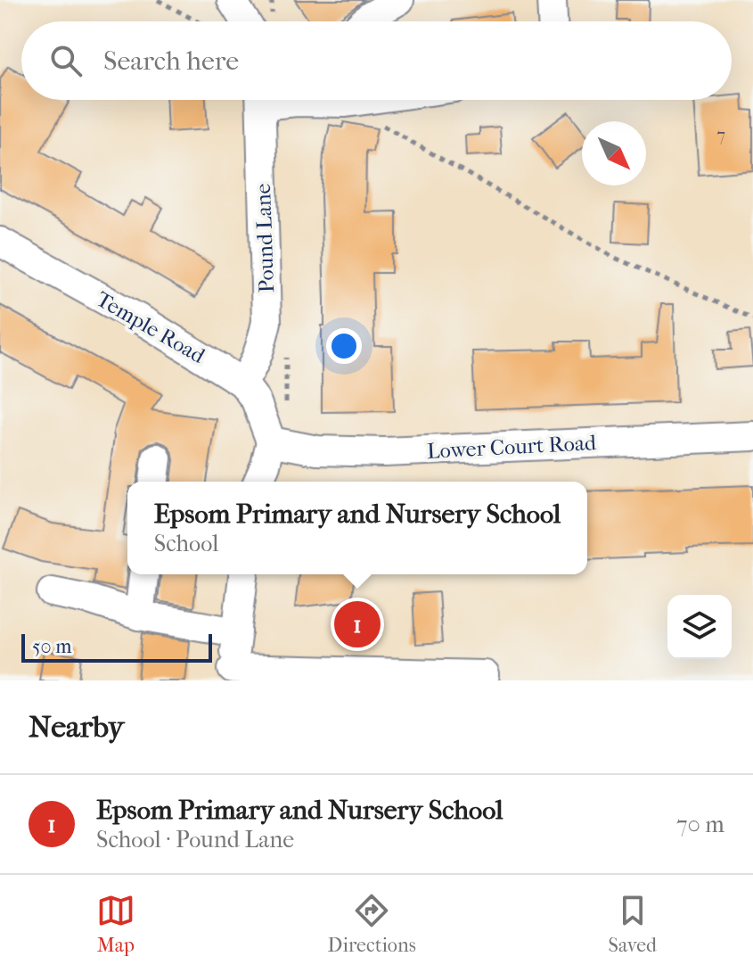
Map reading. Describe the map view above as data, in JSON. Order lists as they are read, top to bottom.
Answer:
{
  "streets": {
    "street": ["Pound Lane", "Temple Road", "Lower Court Road"]
  },
  "crossings": [
    ["Pound Lane", "Temple Road"],
    ["Temple Road", "Lower Court Road"]
  ],
  "house_numbers": ["7"],
  "scale_bar": "50 m",
  "north": "bottom right",
  "page": {
    "search": "Search here",
    "popup": ["Epsom Primary and Nursery School", "School"],
    "pins": "1",
    "scale": "50 m",
    "heading": "Nearby",
    "list": [
      {
        "mark": "1",
        "name": "Epsom Primary and Nursery School",
        "note": "School · Pound Lane",
        "value": "70 m"
      }
    ],
    "nav": ["Map", "Directions", "Saved"]
  }
}
